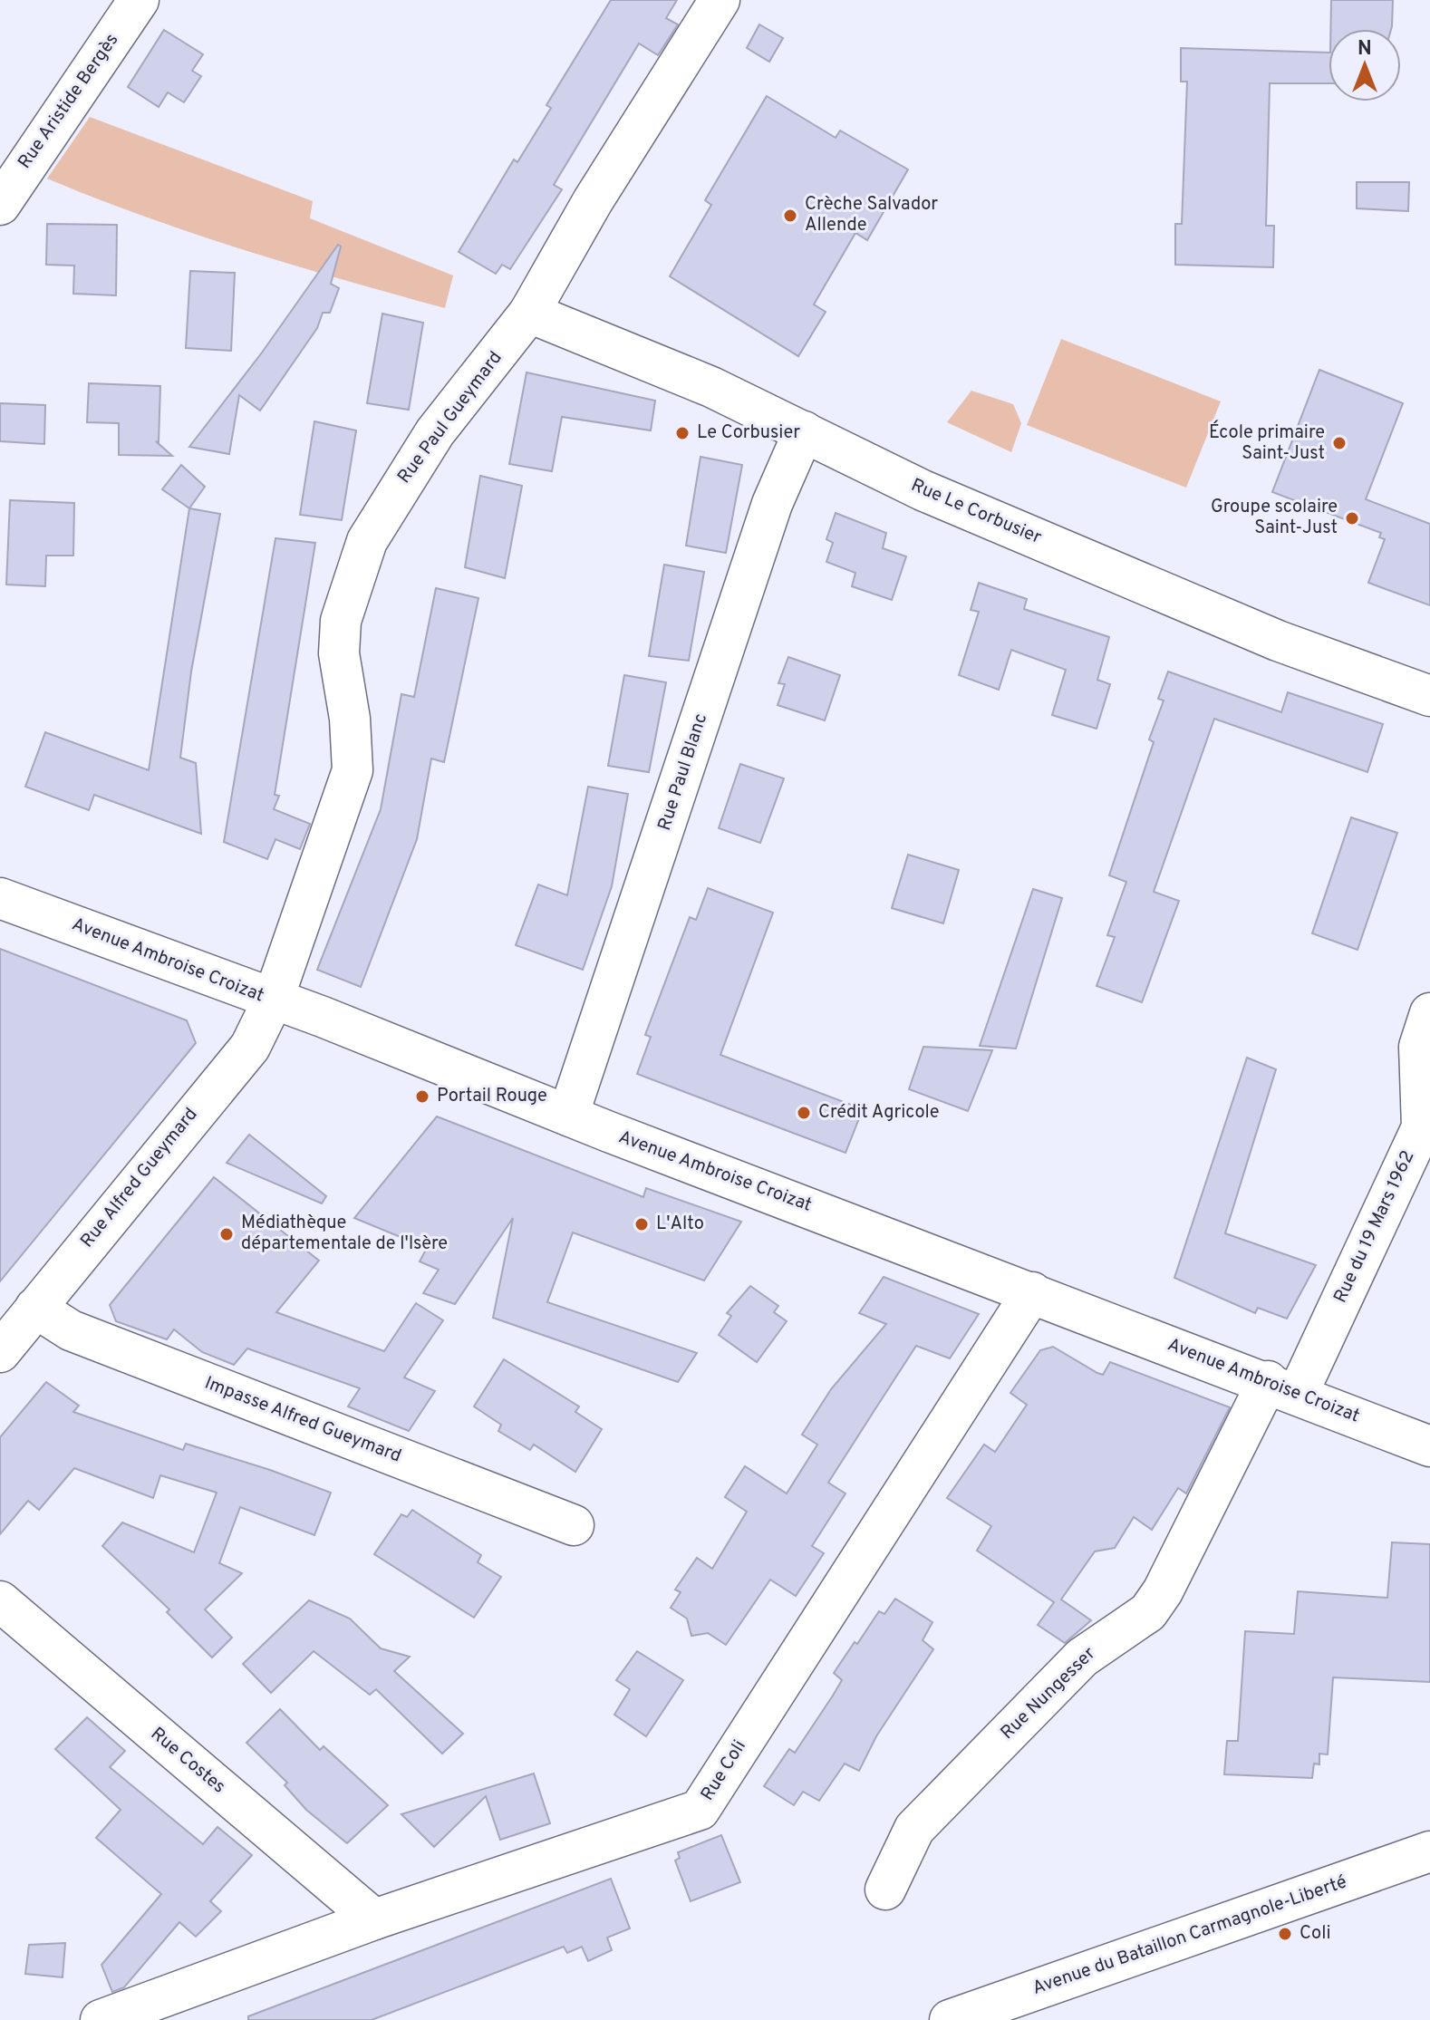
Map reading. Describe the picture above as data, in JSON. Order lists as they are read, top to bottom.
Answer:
{
  "streets": {
    "street": [
      "Rue Aristide Bergès",
      "Rue Paul Gueymard",
      "Rue Le Corbusier",
      "Rue Paul Blanc",
      "Avenue Ambroise Croizat",
      "Rue Alfred Gueymard",
      "Rue du 19 Mars 1962",
      "Impasse Alfred Gueymard",
      "Rue Nungesser",
      "Rue Costes",
      "Rue Coli",
      "Avenue du Bataillon Carmagnole-Liberté"
    ]
  },
  "crossings": [
    ["Rue Paul Gueymard", "Rue Le Corbusier"],
    ["Rue Paul Gueymard", "Avenue Ambroise Croizat"],
    ["Rue Paul Gueymard", "Rue Alfred Gueymard"],
    ["Rue Le Corbusier", "Rue Paul Blanc"],
    ["Rue Paul Blanc", "Avenue Ambroise Croizat"],
    ["Avenue Ambroise Croizat", "Rue Alfred Gueymard"],
    ["Avenue Ambroise Croizat", "Rue du 19 Mars 1962"],
    ["Avenue Ambroise Croizat", "Rue Nungesser"],
    ["Avenue Ambroise Croizat", "Rue Coli"],
    ["Rue Alfred Gueymard", "Impasse Alfred Gueymard"],
    ["Rue du 19 Mars 1962", "Rue Nungesser"],
    ["Rue Costes", "Rue Coli"]
  ],
  "places": [
    "Crèche Salvador Allende",
    "Le Corbusier",
    "École primaire Saint-Just",
    "Groupe scolaire Saint-Just",
    "Portail Rouge",
    "Crédit Agricole",
    "L'Alto",
    "Médiathèque départementale de l'Isère",
    "Coli"
  ],
  "north": "top"
}
